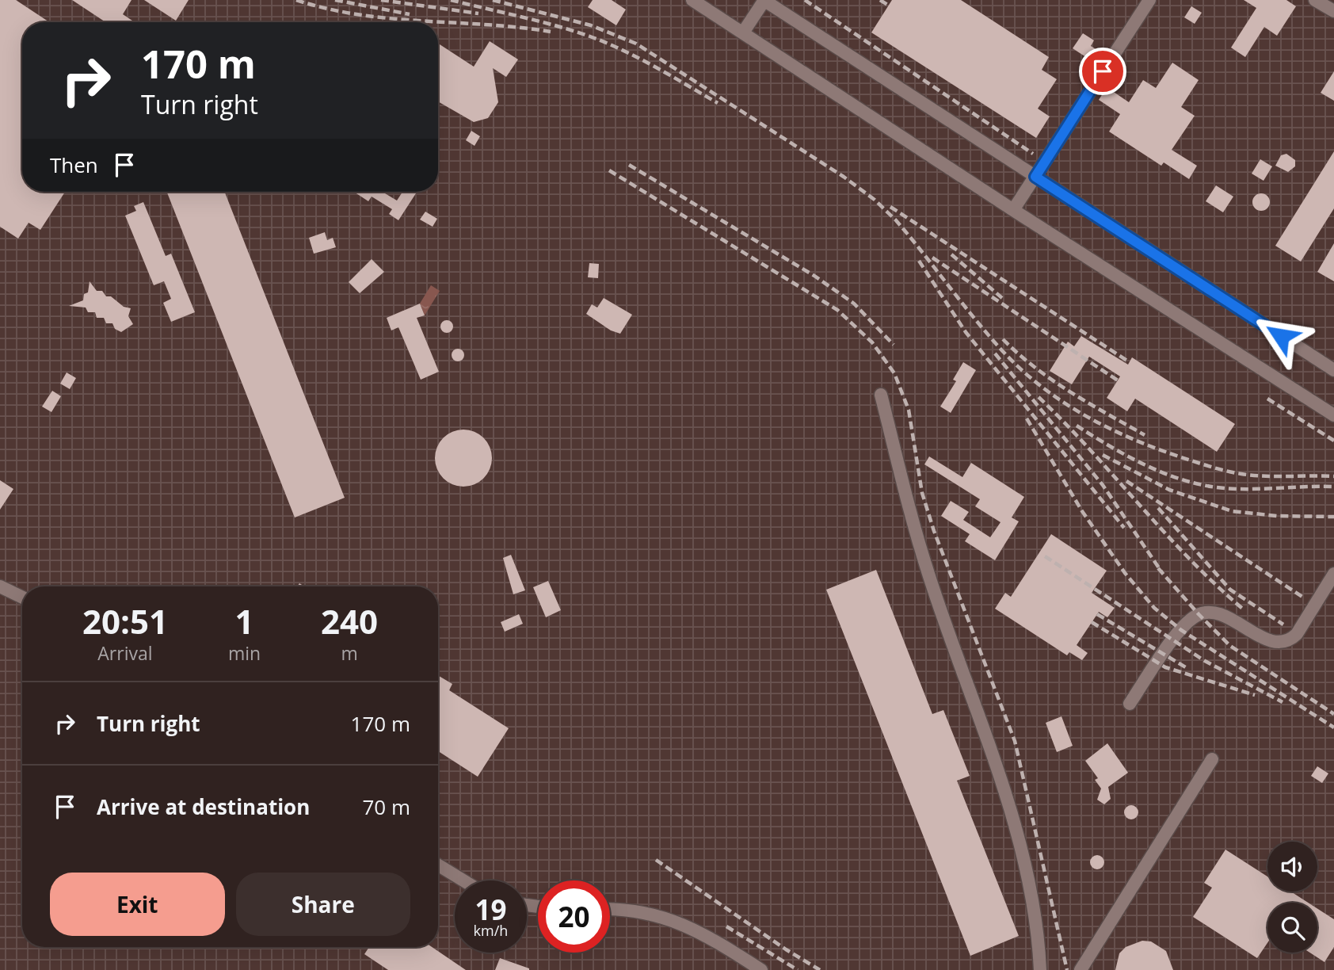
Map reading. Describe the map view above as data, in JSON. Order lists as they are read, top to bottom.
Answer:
{
  "page": {
    "turn": ["170 m", "Turn right"],
    "then": "Then",
    "eta": [
      "20:51",
      "Arrival",
      "1",
      "min",
      "240",
      "m"
    ],
    "list": [
      {
        "name": "Turn right",
        "value": "170 m"
      },
      {
        "name": "Arrive at destination",
        "value": "70 m"
      }
    ],
    "buttons": ["Exit", "Share"],
    "speed": "19 km/h",
    "limit": "20"
  }
}
